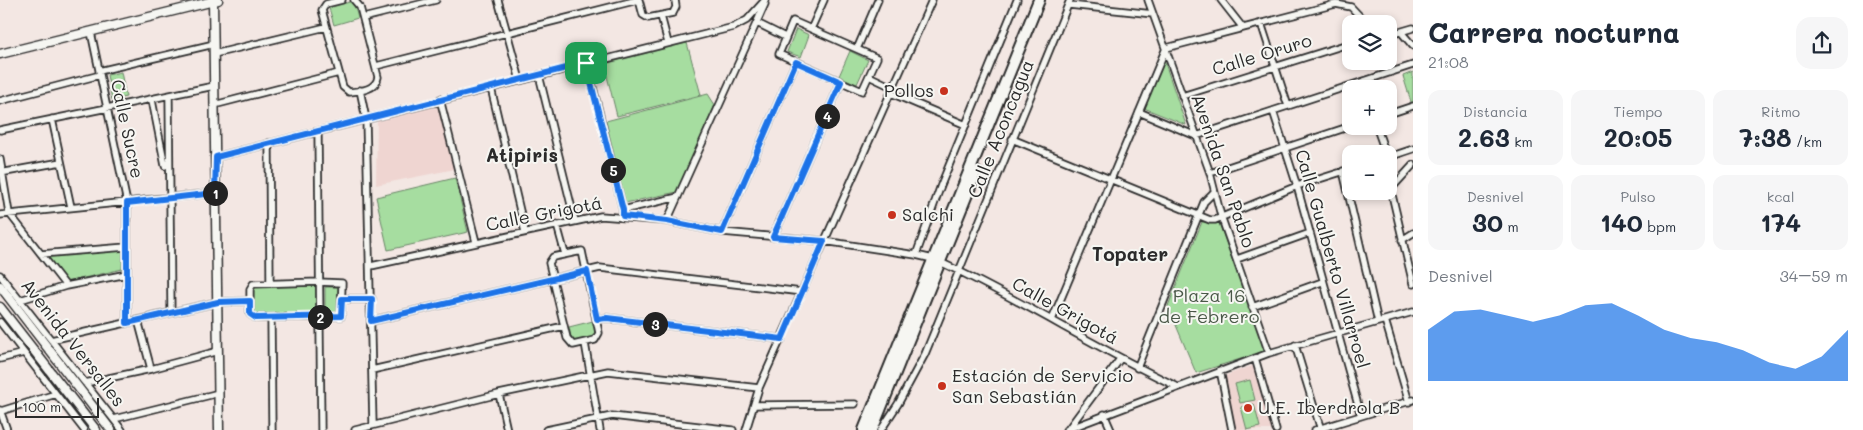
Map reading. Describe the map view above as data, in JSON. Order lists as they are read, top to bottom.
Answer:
{
  "streets": {
    "street": [
      "Calle Oruro",
      "Calle Sucre",
      "Calle Aconcagua",
      "Avenida San Pablo",
      "Calle Grigotá",
      "Calle Gualberto Villarroel",
      "Avenida Versalles"
    ]
  },
  "crossings": [
    ["Calle Oruro", "Avenida San Pablo"],
    ["Calle Aconcagua", "Calle Grigotá"]
  ],
  "districts": ["Atipiris", "Topater"],
  "parks": ["Plaza 16 de Febrero"],
  "places": [
    "Pollos",
    "Salchi",
    "Estación de Servicio San Sebastián",
    "U.E. Iberdrola B"
  ],
  "scale_bar": "100 m",
  "page": {
    "heading": ["Carrera nocturna", "21:08"],
    "map_buttons": ["+", "−"],
    "stats": [
      ["Distancia", "2.63 km"],
      ["Tiempo", "20:05"],
      ["Ritmo", "7:38 /km"],
      ["Desnivel", "30 m"],
      ["Pulso", "140 bpm"],
      ["kcal", "174"]
    ],
    "pins": [
      "4",
      "5",
      "1",
      "2",
      "3"
    ],
    "chart": ["Desnivel", "34–59 m"],
    "scale": "100 m"
  }
}
